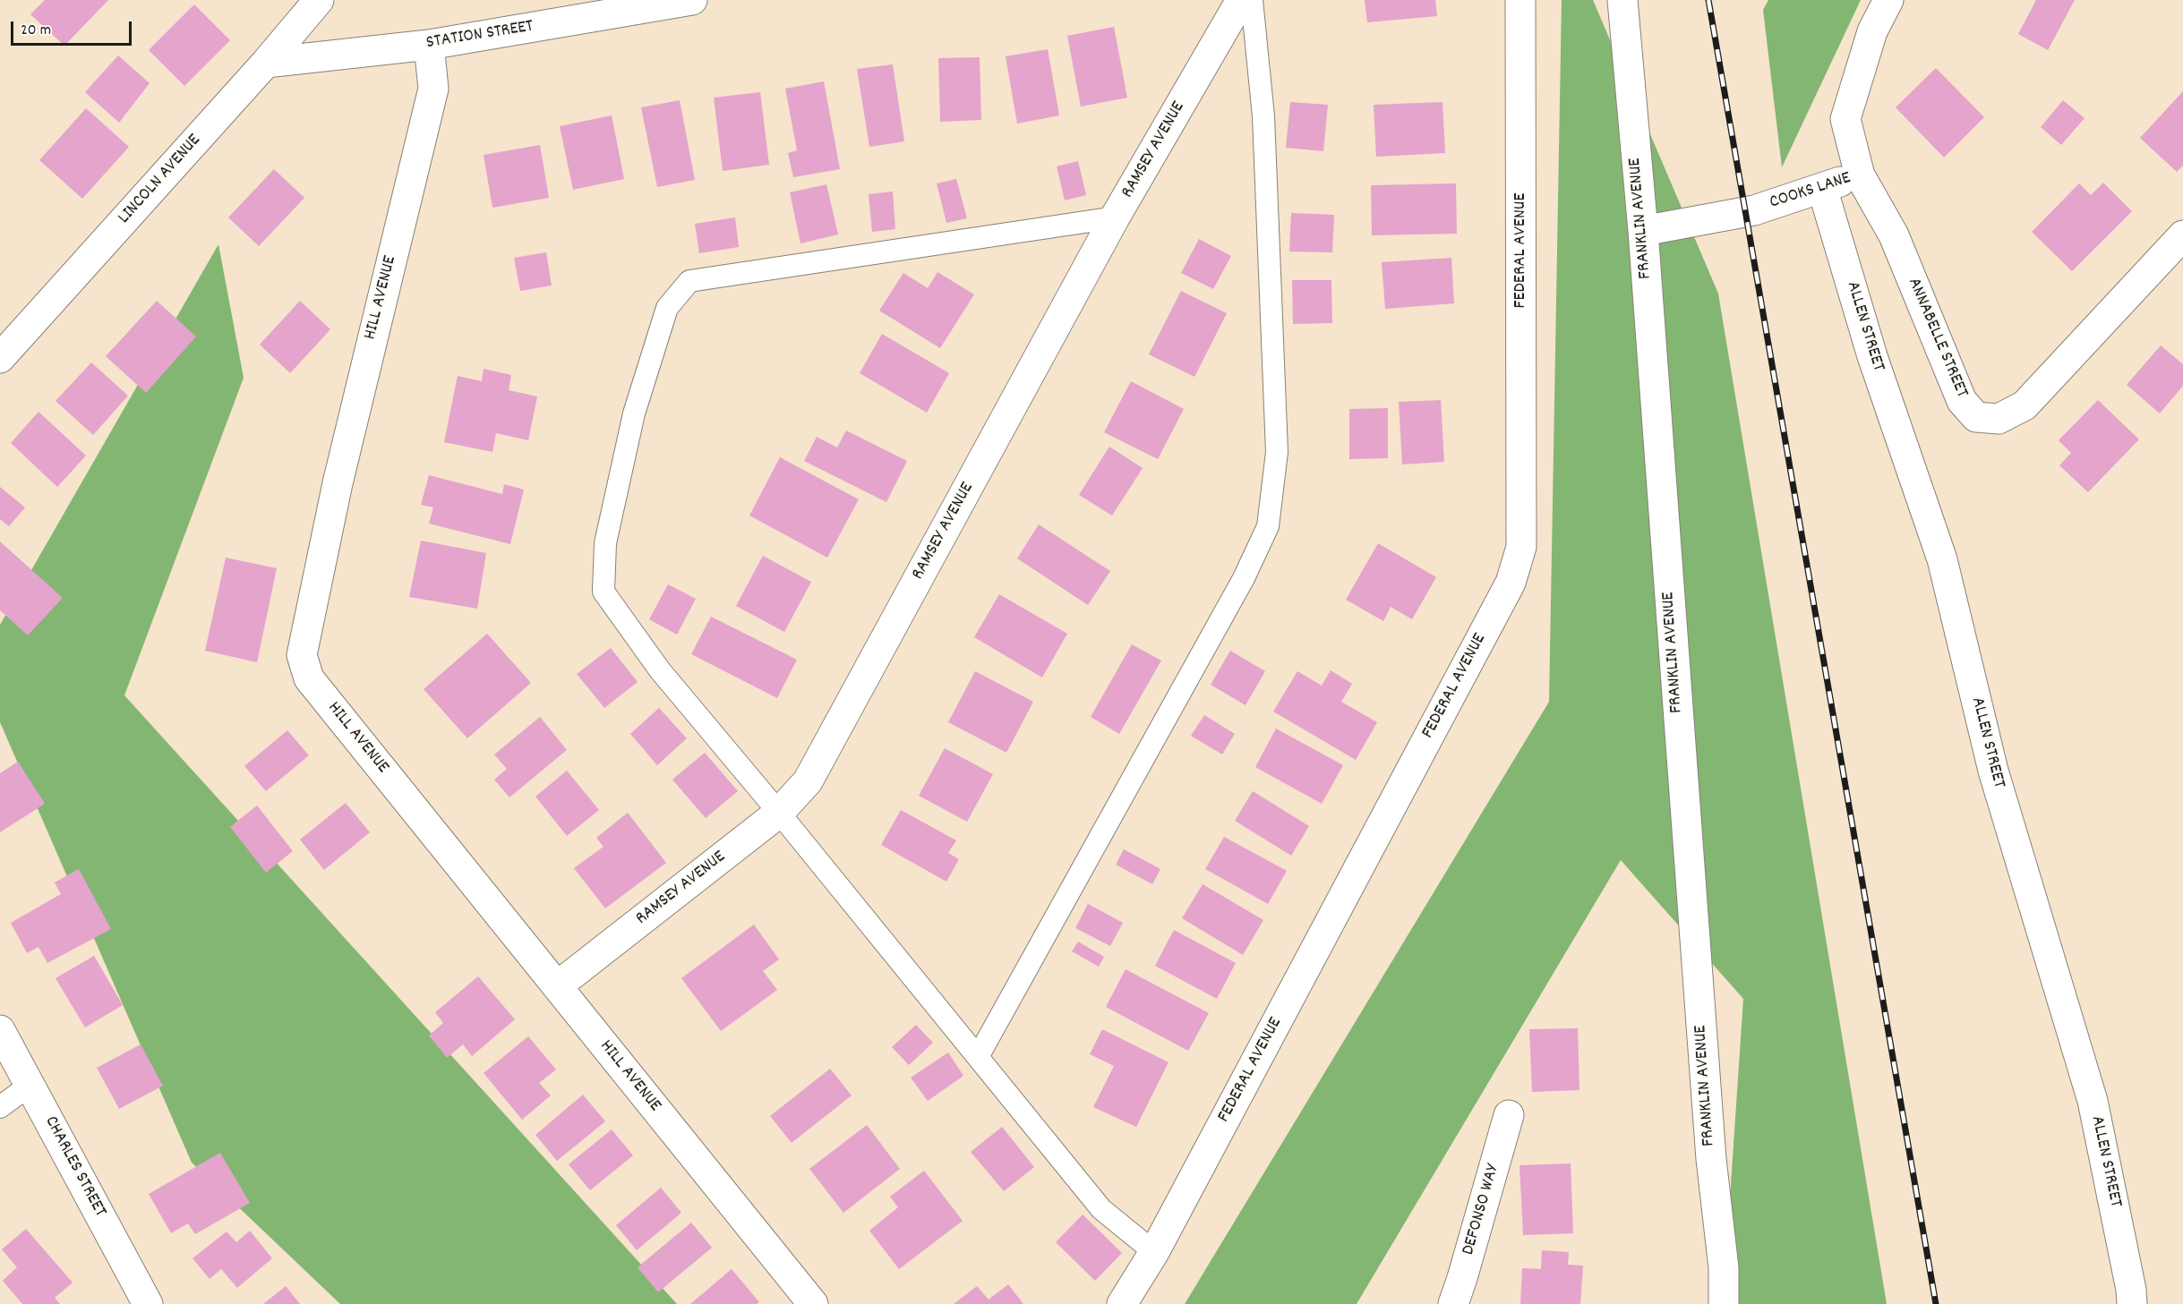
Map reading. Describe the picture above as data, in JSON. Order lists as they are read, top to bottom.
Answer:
{
  "streets": {
    "street": [
      "STATION STREET",
      "RAMSEY AVENUE",
      "LINCOLN AVENUE",
      "COOKS LANE",
      "FRANKLIN AVENUE",
      "FEDERAL AVENUE",
      "HILL AVENUE",
      "ALLEN STREET",
      "ANNABELLE STREET",
      "CHARLES STREET",
      "DEFONSO WAY"
    ]
  },
  "crossings": [
    ["STATION STREET", "LINCOLN AVENUE"],
    ["STATION STREET", "HILL AVENUE"],
    ["RAMSEY AVENUE", "HILL AVENUE"],
    ["COOKS LANE", "FRANKLIN AVENUE"],
    ["COOKS LANE", "ALLEN STREET"],
    ["COOKS LANE", "ANNABELLE STREET"]
  ],
  "scale_bar": "20 m"
}
